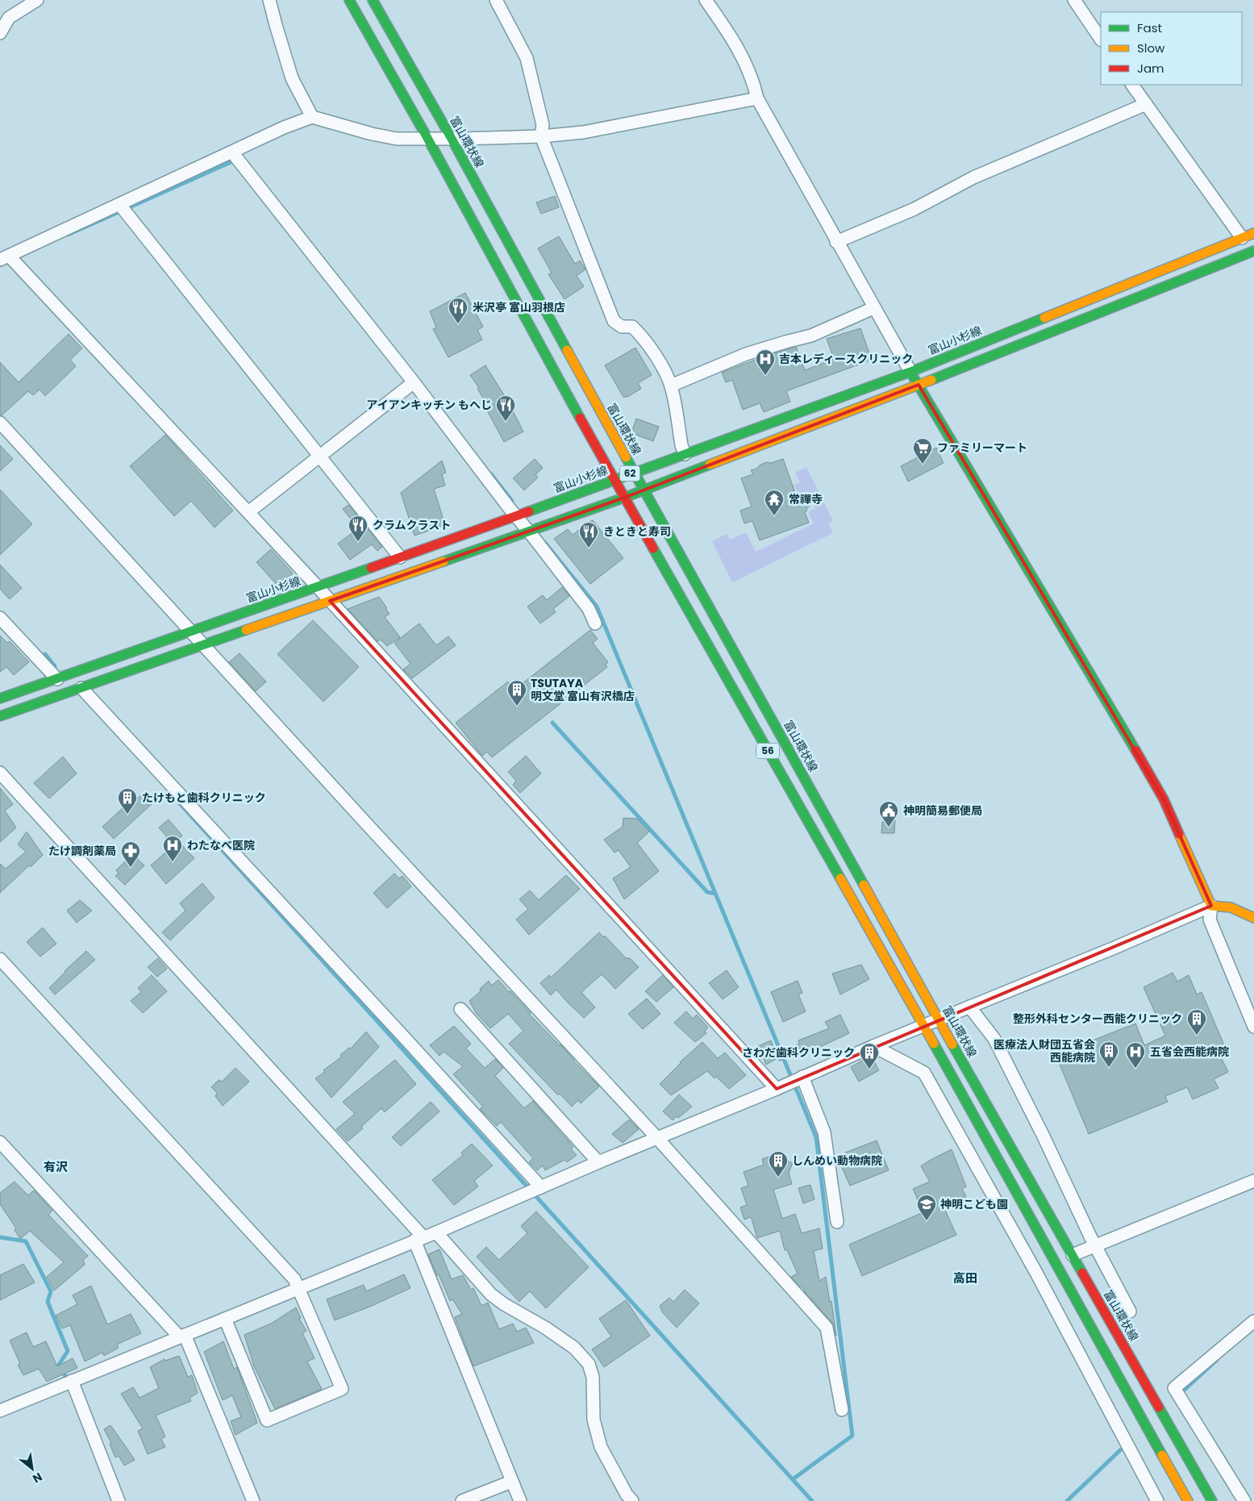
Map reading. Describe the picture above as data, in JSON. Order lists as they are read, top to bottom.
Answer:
{
  "streets": {
    "main road": [
      "富山環状線",
      "富山小杉線",
      "62",
      "56"
    ]
  },
  "crossings": [
    ["富山環状線", "富山小杉線"],
    ["富山環状線", "62"],
    ["富山小杉線", "56"],
    ["62", "56"]
  ],
  "districts": ["有沢", "高田"],
  "places": {
    "restaurant": [
      "米沢亭 富山羽根店",
      "アイアンキッチン もへじ",
      "クラムクラスト",
      "きときと寿司"
    ],
    "hospital": ["吉本レディースクリニック", "わたなべ医院", "五省会西能病院"],
    "supermarket": ["ファミリーマート"],
    "temple": ["常禪寺"],
    "building": [
      "TSUTAYA 明文堂 富山有沢橋店",
      "たけもと歯科クリニック",
      "整形外科センター西能クリニック",
      "医療法人財団五省会 西能病院",
      "さわだ歯科クリニック",
      "しんめい動物病院"
    ],
    "public building": ["神明簡易郵便局"],
    "pharmacy": ["たけ調剤薬局"],
    "school or university": ["神明こども園"]
  },
  "legend": ["Fast", "Slow", "Jam"],
  "north": "bottom right"
}
